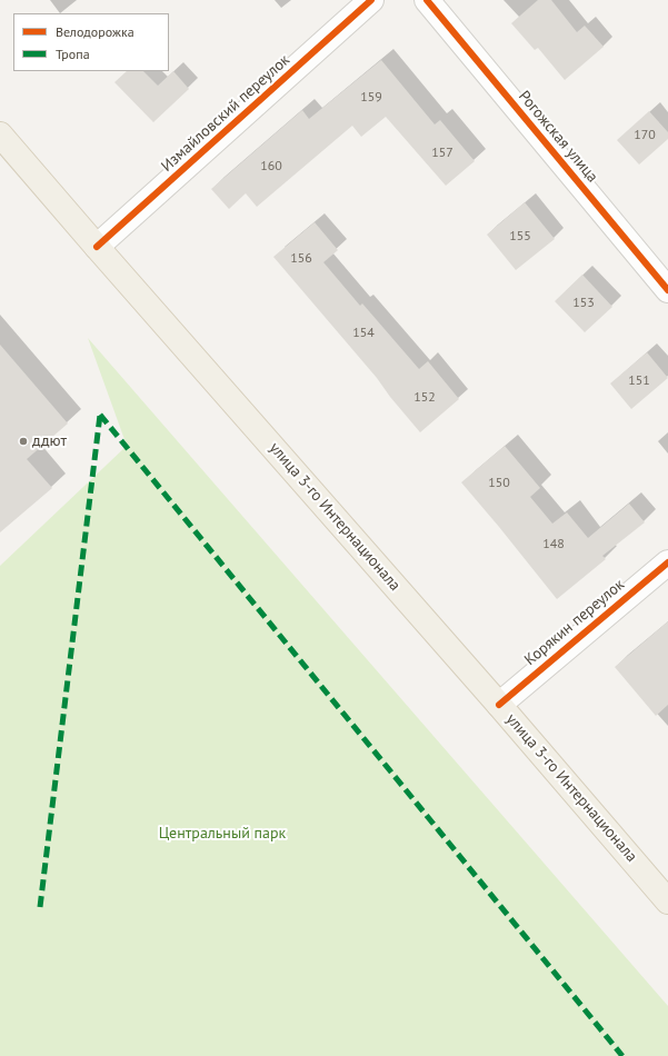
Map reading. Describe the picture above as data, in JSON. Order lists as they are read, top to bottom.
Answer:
{
  "streets": {
    "main road": ["улица 3-го Интернационала"],
    "street": ["Измайловский переулок", "Рогожская улица", "Корякин переулок"]
  },
  "crossings": [
    ["Измайловский переулок", "улица 3-го Интернационала"],
    ["улица 3-го Интернационала", "Корякин переулок"]
  ],
  "parks": ["Центральный парк"],
  "places": ["ддют"],
  "house_numbers": [
    "159",
    "170",
    "157",
    "160",
    "155",
    "156",
    "153",
    "154",
    "151",
    "152",
    "150",
    "148"
  ],
  "legend": ["Велодорожка", "Тропа"]
}
